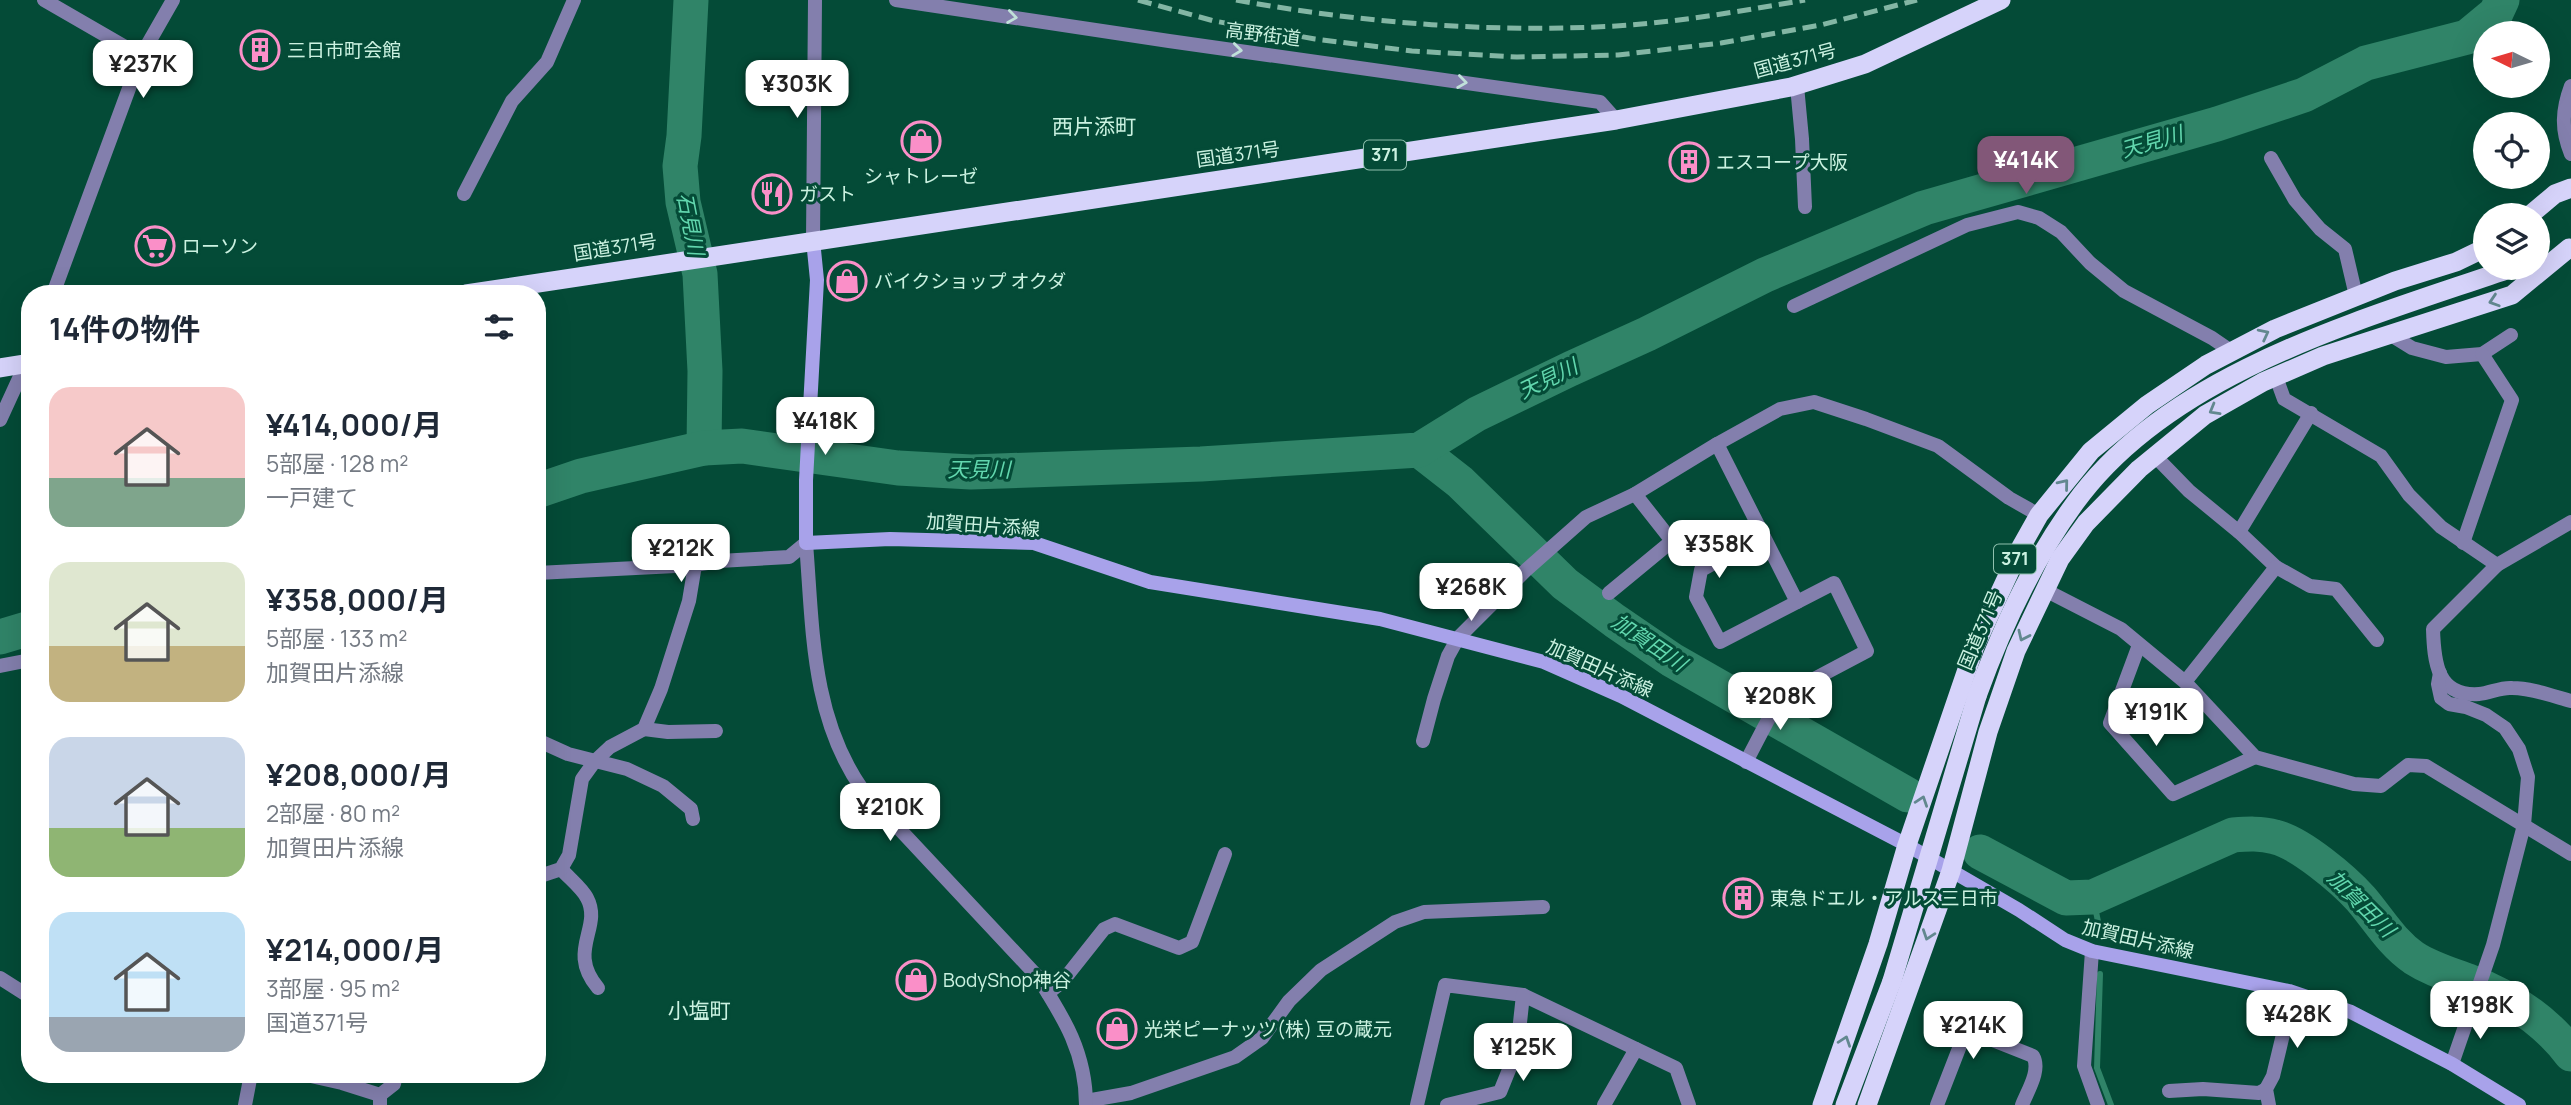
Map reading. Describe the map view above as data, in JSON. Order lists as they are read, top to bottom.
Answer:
{
  "streets": {
    "highway": ["国道371号", "371"],
    "main road": ["加賀田片添線"],
    "street": ["高野街道"]
  },
  "crossings": [
    ["高野街道", "国道371号"],
    ["371", "加賀田片添線"]
  ],
  "one_way": ["高野街道"],
  "districts": ["西片添町", "小塩町"],
  "water": ["天見川", "石見川", "加賀田川"],
  "places": {
    "building": ["三日市町会館", "エスコープ大阪", "東急ドエル・アルス三日市"],
    "shop": [
      "シャトレーゼ",
      "バイクショップ オクダ",
      "BodyShop神谷",
      "光栄ピーナッツ(株) 豆の蔵元"
    ],
    "restaurant": ["ガスト"],
    "supermarket": ["ローソン"]
  },
  "north": "left",
  "page": {
    "price": [
      "¥237K",
      "¥303K",
      "¥414K",
      "¥418K",
      "¥358K",
      "¥212K",
      "¥268K",
      "¥208K",
      "¥191K",
      "¥210K",
      "¥198K",
      "¥428K",
      "¥214K",
      "¥125K"
    ],
    "heading": "14件の物件",
    "list": [
      {
        "name": "¥414,000/月",
        "note": "5部屋 · 128 m² · 一戸建て"
      },
      {
        "name": "¥358,000/月",
        "note": "5部屋 · 133 m² · 加賀田片添線"
      },
      {
        "name": "¥208,000/月",
        "note": "2部屋 · 80 m² · 加賀田片添線"
      },
      {
        "name": "¥214,000/月",
        "note": "3部屋 · 95 m² · 国道371号"
      }
    ]
  }
}
